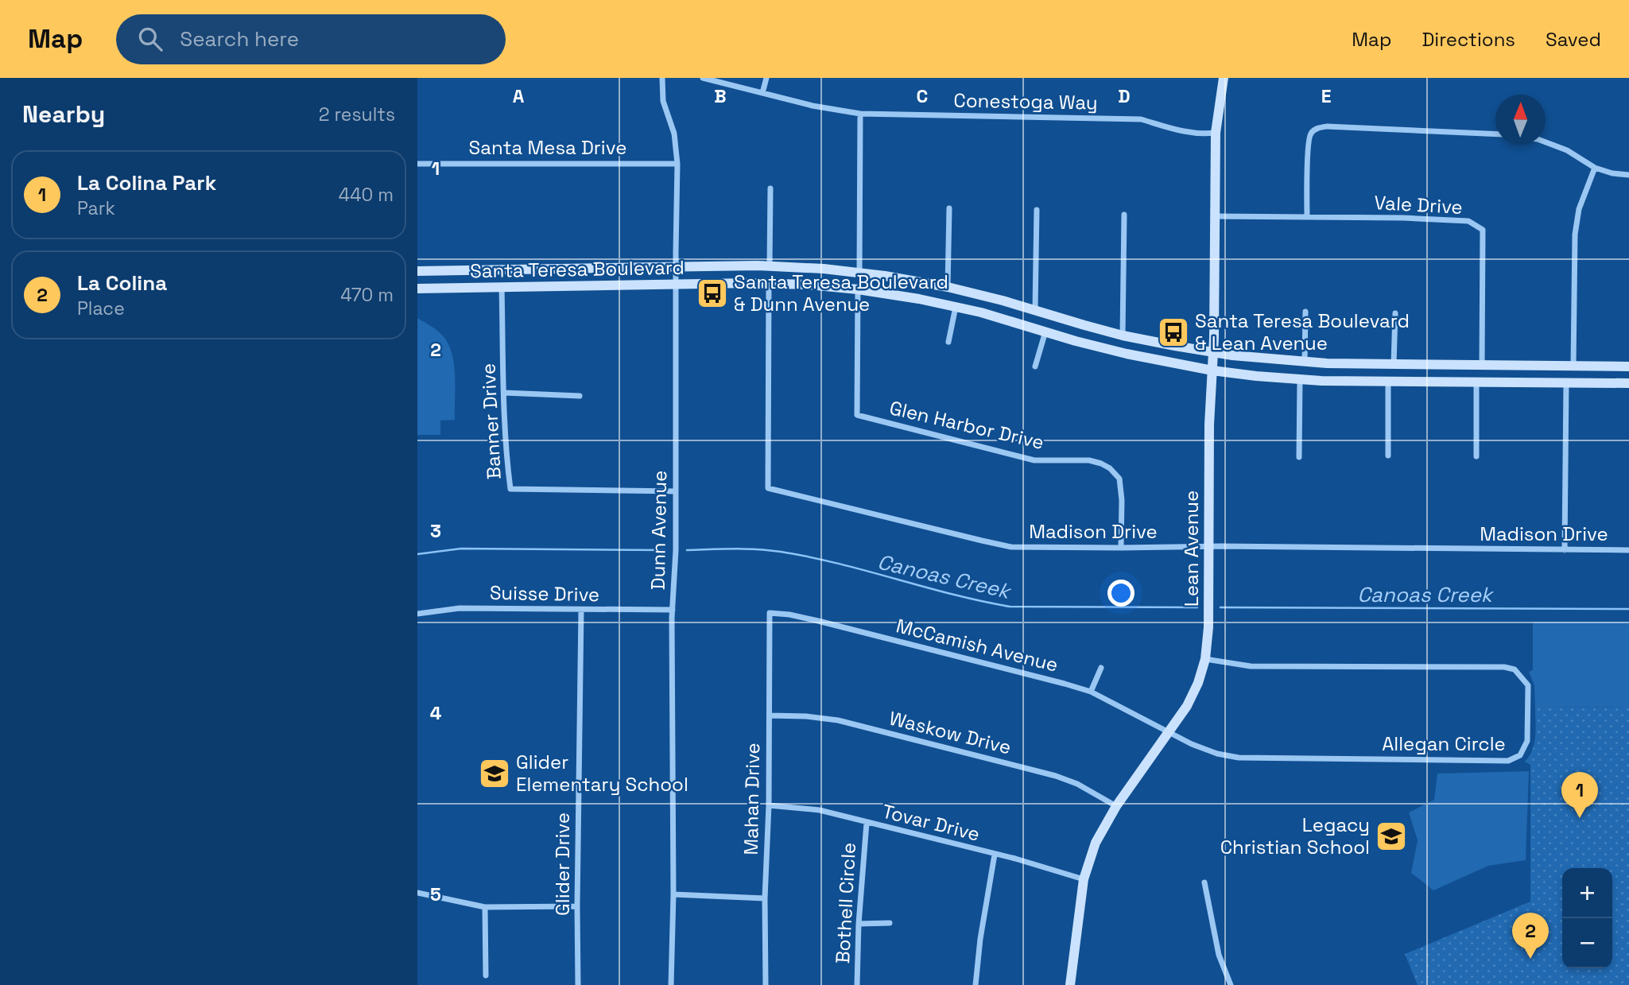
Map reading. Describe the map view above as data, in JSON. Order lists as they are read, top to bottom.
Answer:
{
  "streets": {
    "main road": ["Santa Teresa Boulevard", "Lean Avenue"],
    "street": [
      "Conestoga Way",
      "Santa Mesa Drive",
      "Vale Drive",
      "Banner Drive",
      "Glen Harbor Drive",
      "Dunn Avenue",
      "Madison Drive",
      "Suisse Drive",
      "McCamish Avenue",
      "Waskow Drive",
      "Allegan Circle",
      "Mahan Drive",
      "Tovar Drive",
      "Glider Drive",
      "Bothell Circle"
    ]
  },
  "crossings": [
    ["Conestoga Way", "Lean Avenue"],
    ["Santa Mesa Drive", "Dunn Avenue"],
    ["Vale Drive", "Santa Teresa Boulevard"],
    ["Vale Drive", "Lean Avenue"],
    ["Santa Teresa Boulevard", "Banner Drive"],
    ["Santa Teresa Boulevard", "Glen Harbor Drive"],
    ["Santa Teresa Boulevard", "Dunn Avenue"],
    ["Santa Teresa Boulevard", "Madison Drive"],
    ["Santa Teresa Boulevard", "Lean Avenue"],
    ["Banner Drive", "Dunn Avenue"],
    ["Glen Harbor Drive", "Madison Drive"],
    ["Dunn Avenue", "Suisse Drive"],
    ["Madison Drive", "Lean Avenue"],
    ["Lean Avenue", "McCamish Avenue"],
    ["Lean Avenue", "Waskow Drive"],
    ["Lean Avenue", "Allegan Circle"],
    ["Lean Avenue", "Tovar Drive"],
    ["Suisse Drive", "Glider Drive"],
    ["McCamish Avenue", "Allegan Circle"],
    ["McCamish Avenue", "Mahan Drive"],
    ["Waskow Drive", "Mahan Drive"],
    ["Mahan Drive", "Tovar Drive"],
    ["Tovar Drive", "Bothell Circle"]
  ],
  "water": ["Canoas Creek"],
  "places": {
    "bus stop": ["Santa Teresa Boulevard & Dunn Avenue", "Santa Teresa Boulevard & Lean Avenue"],
    "school or university": ["Glider Elementary School", "Legacy Christian School"]
  },
  "north": "top",
  "page": {
    "header": "Map",
    "search": "Search here",
    "nav": ["Map", "Directions", "Saved"],
    "heading": ["Nearby", "2 results"],
    "list": [
      {
        "mark": "1",
        "name": "La Colina Park",
        "note": "Park",
        "value": "440 m"
      },
      {
        "mark": "2",
        "name": "La Colina",
        "note": "Place",
        "value": "470 m"
      }
    ],
    "pins": ["1", "2"],
    "map_buttons": ["+", "−"]
  },
  "grid": {
    "columns": [
      "A",
      "B",
      "C",
      "D",
      "E"
    ],
    "rows": [
      "1",
      "2",
      "3",
      "4",
      "5"
    ]
  }
}
